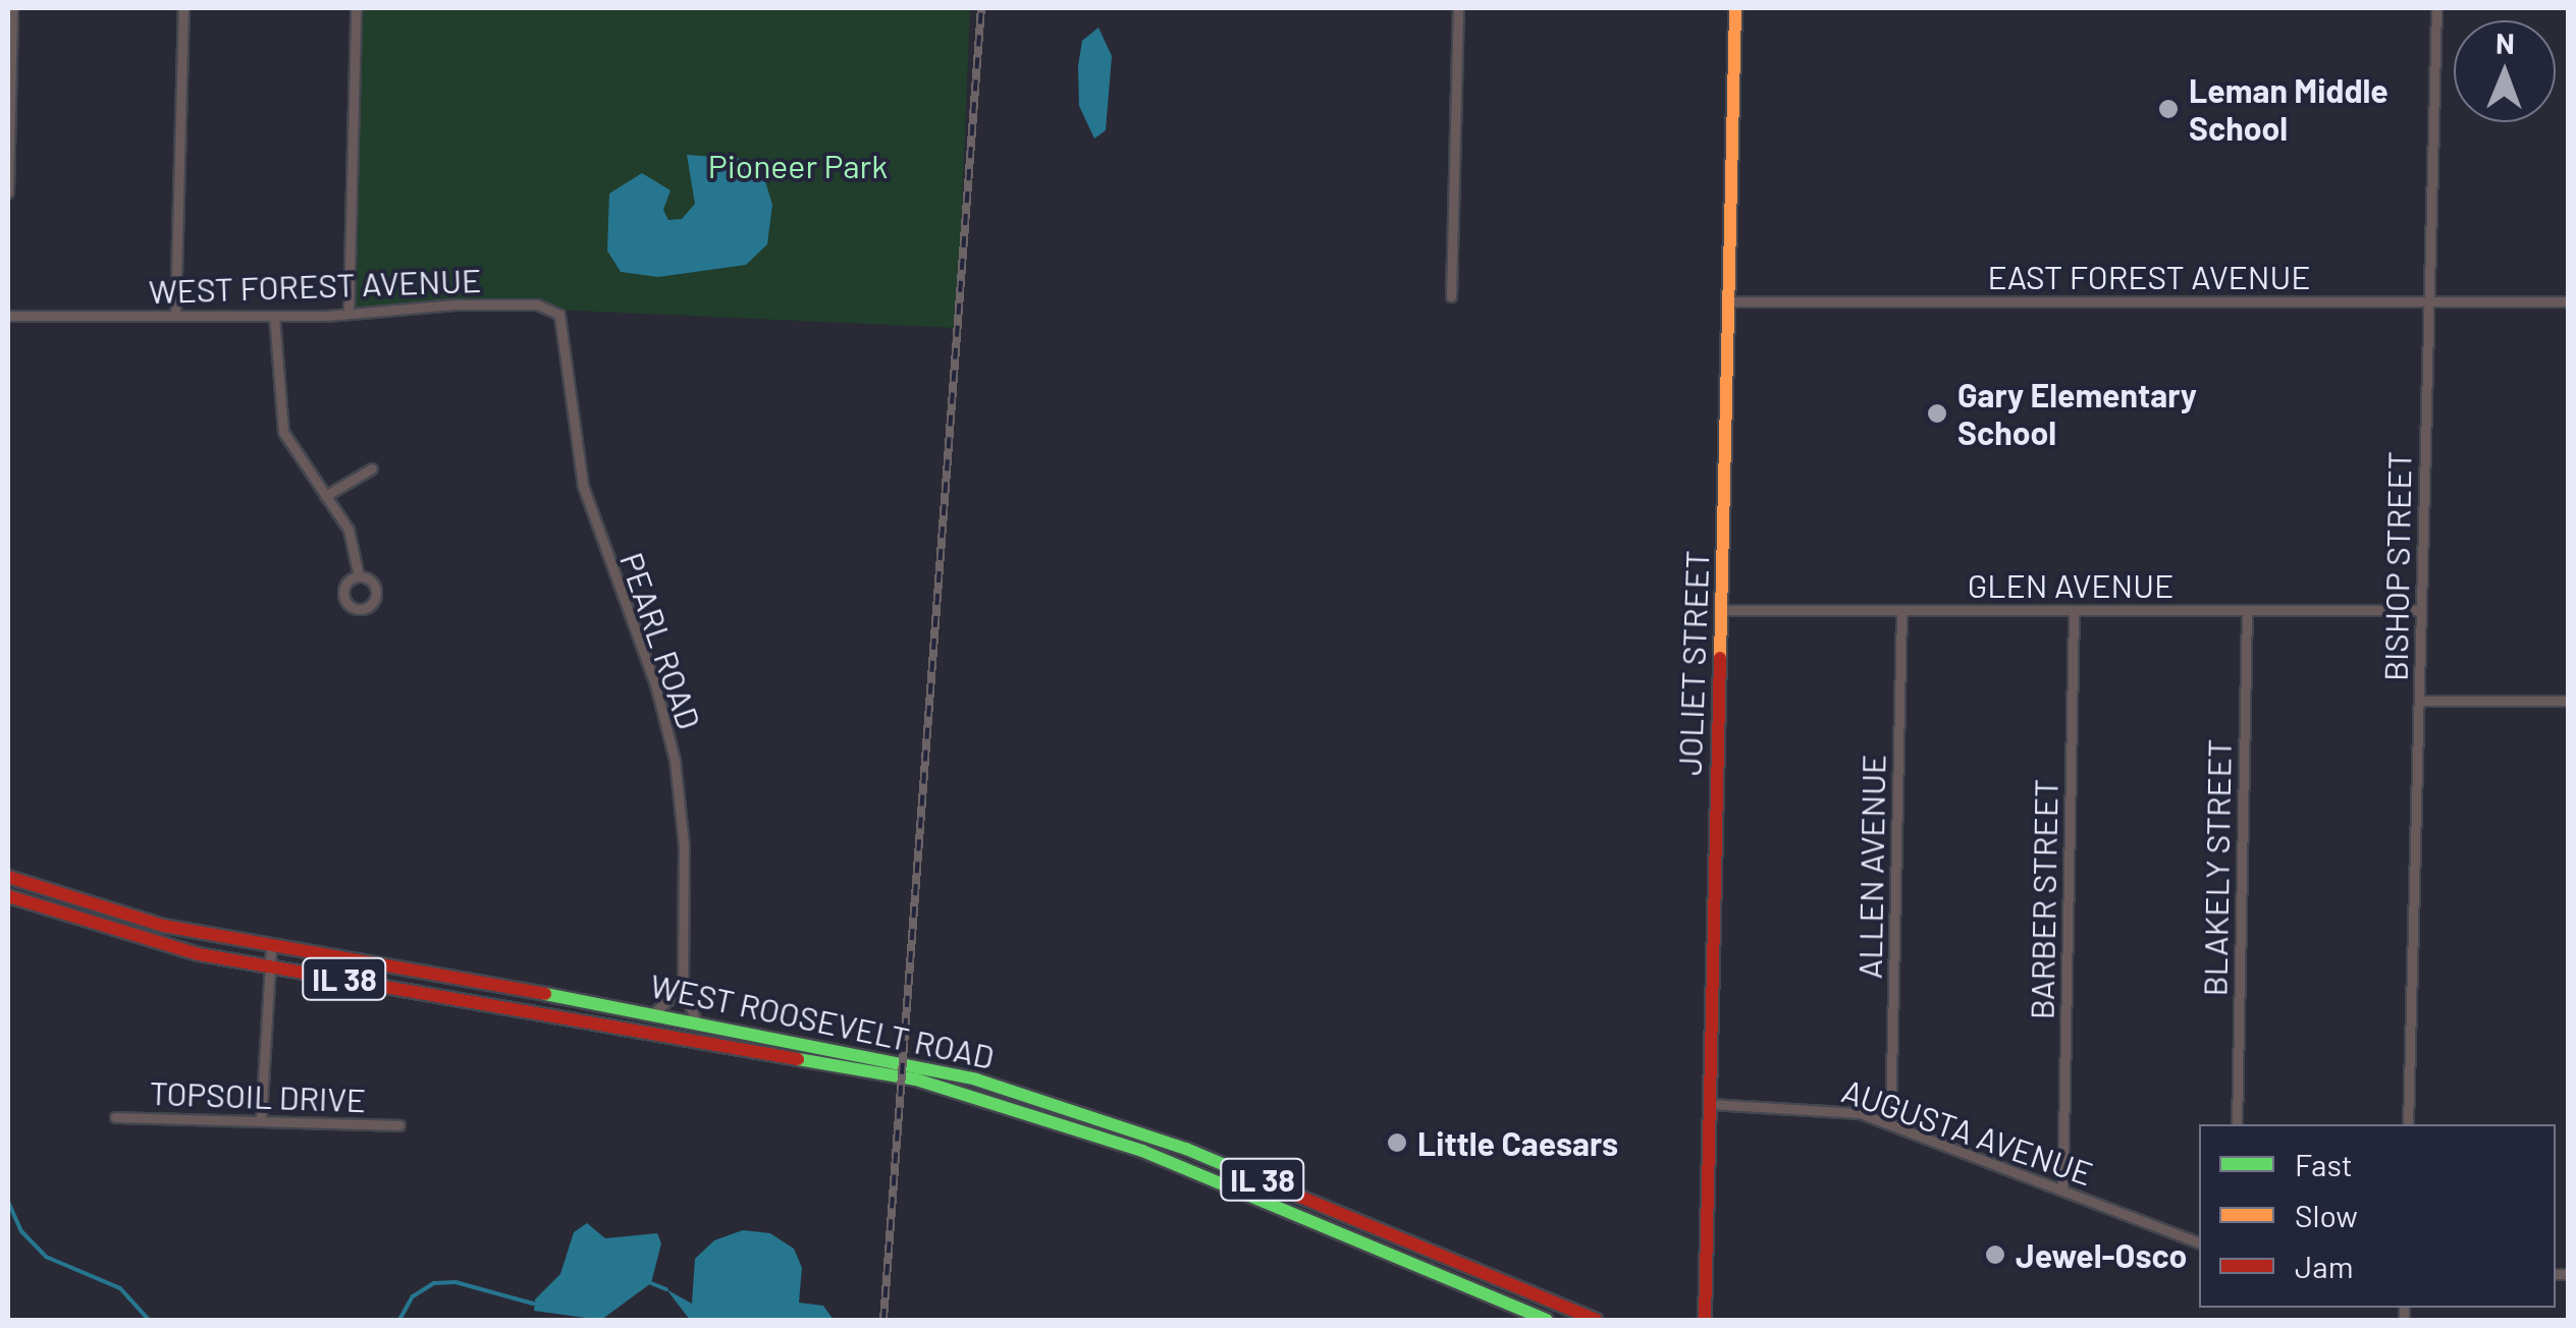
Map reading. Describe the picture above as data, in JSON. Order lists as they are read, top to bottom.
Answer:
{
  "streets": {
    "main road": ["JOLIET STREET", "IL 38", "WEST ROOSEVELT ROAD"],
    "street": [
      "EAST FOREST AVENUE",
      "WEST FOREST AVENUE",
      "BISHOP STREET",
      "GLEN AVENUE",
      "PEARL ROAD",
      "ALLEN AVENUE",
      "BLAKELY STREET",
      "BARBER STREET",
      "TOPSOIL DRIVE",
      "AUGUSTA AVENUE"
    ]
  },
  "crossings": [
    ["EAST FOREST AVENUE", "BISHOP STREET"],
    ["EAST FOREST AVENUE", "JOLIET STREET"],
    ["WEST FOREST AVENUE", "PEARL ROAD"],
    ["BISHOP STREET", "GLEN AVENUE"],
    ["GLEN AVENUE", "JOLIET STREET"],
    ["GLEN AVENUE", "ALLEN AVENUE"],
    ["GLEN AVENUE", "BLAKELY STREET"],
    ["GLEN AVENUE", "BARBER STREET"],
    ["PEARL ROAD", "WEST ROOSEVELT ROAD"],
    ["JOLIET STREET", "AUGUSTA AVENUE"],
    ["ALLEN AVENUE", "AUGUSTA AVENUE"],
    ["BARBER STREET", "AUGUSTA AVENUE"]
  ],
  "parks": ["Pioneer Park"],
  "places": [
    "Leman Middle School",
    "Gary Elementary School",
    "Little Caesars",
    "Jewel-Osco"
  ],
  "legend": ["Fast", "Slow", "Jam"],
  "north": "top"
}
